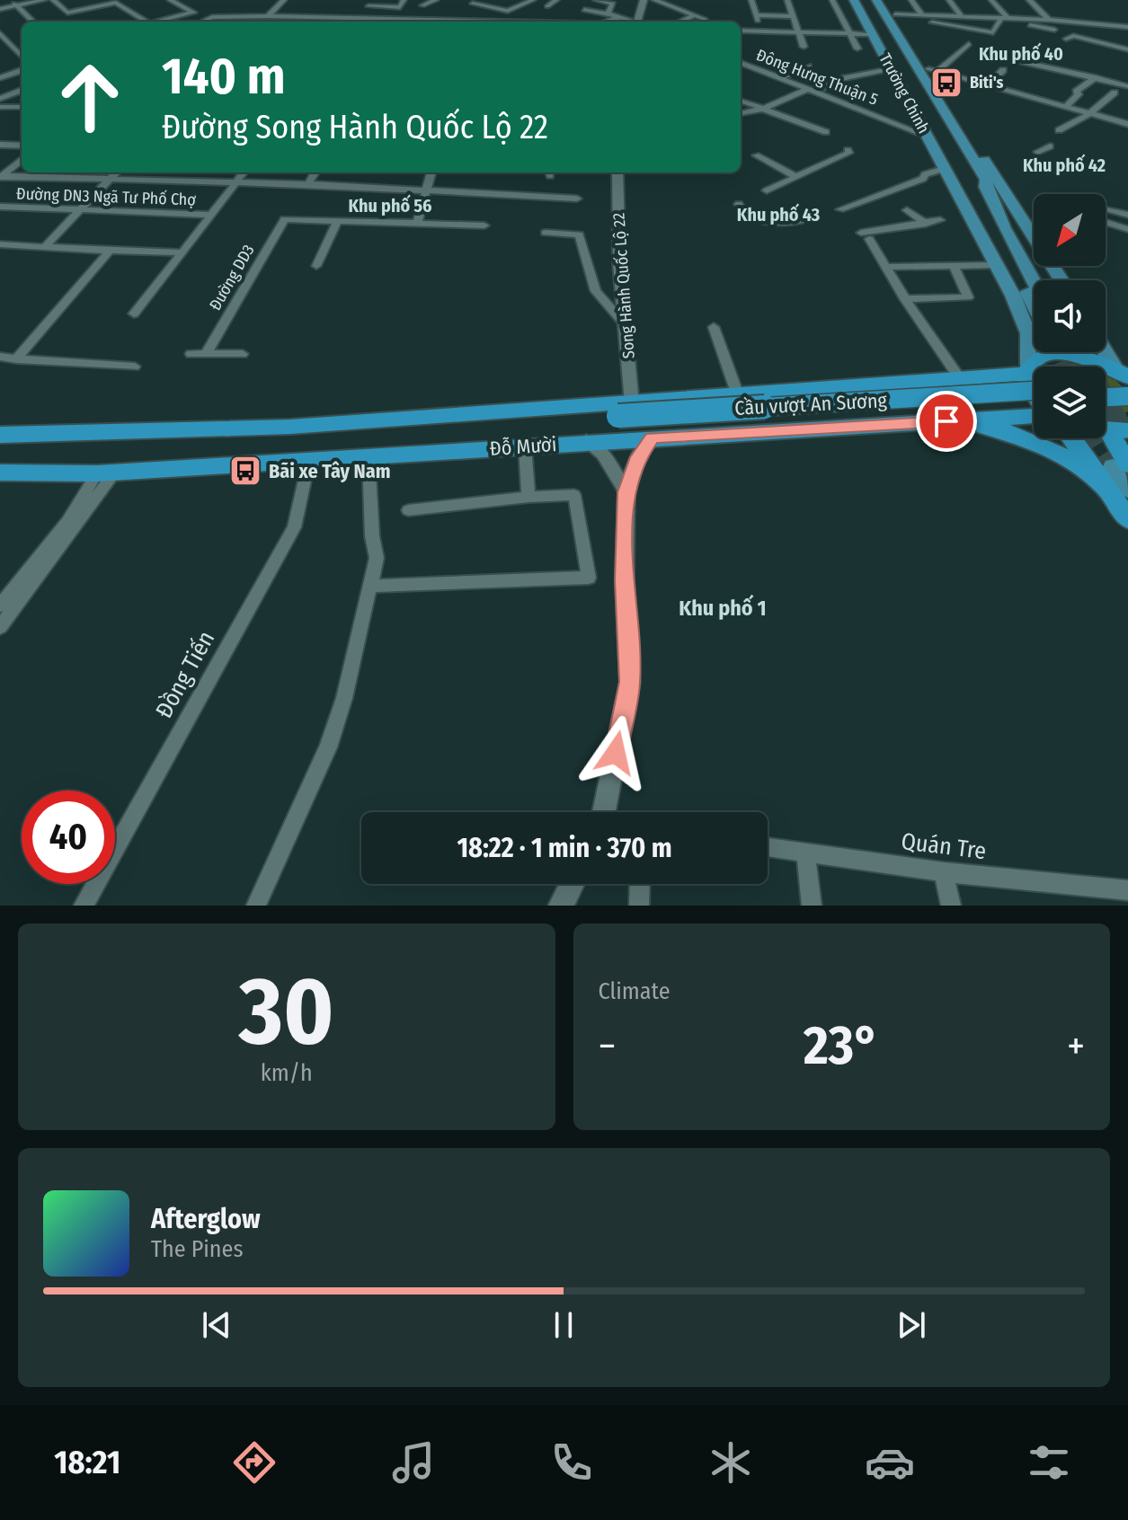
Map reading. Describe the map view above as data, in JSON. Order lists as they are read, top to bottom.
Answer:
{
  "streets": {
    "highway": ["Cầu vượt An Sương", "Đỗ Mười"],
    "main road": ["Trường Chinh"],
    "street": [
      "Đông Hưng Thuận 5",
      "Đường DN3 Ngã Tư Phố Chợ",
      "Đường DD3",
      "Song Hành Quốc Lộ 22",
      "Đồng Tiến",
      "Quán Tre"
    ]
  },
  "crossings": [
    ["Đông Hưng Thuận 5", "Trường Chinh"],
    ["Trường Chinh", "Đỗ Mười"],
    ["Song Hành Quốc Lộ 22", "Cầu vượt An Sương"],
    ["Song Hành Quốc Lộ 22", "Đỗ Mười"],
    ["Cầu vượt An Sương", "Đỗ Mười"],
    ["Đỗ Mười", "Đồng Tiến"]
  ],
  "districts": [
    "Khu phố 40",
    "Khu phố 42",
    "Khu phố 56",
    "Khu phố 43",
    "Khu phố 1"
  ],
  "places": {
    "bus stop": ["Biti's", "Bãi xe Tây Nam"]
  },
  "north": "bottom left",
  "page": {
    "turn": ["140 m", "Đường Song Hành Quốc Lộ 22"],
    "limit": "40",
    "trip": "18:22 · 1 min · 370 m",
    "tile": [
      ["30", "km/h"],
      "Climate"
    ],
    "heat": ["−", "23°", "+"],
    "song": ["Afterglow", "The Pines"],
    "tabs": "18:21"
  }
}
